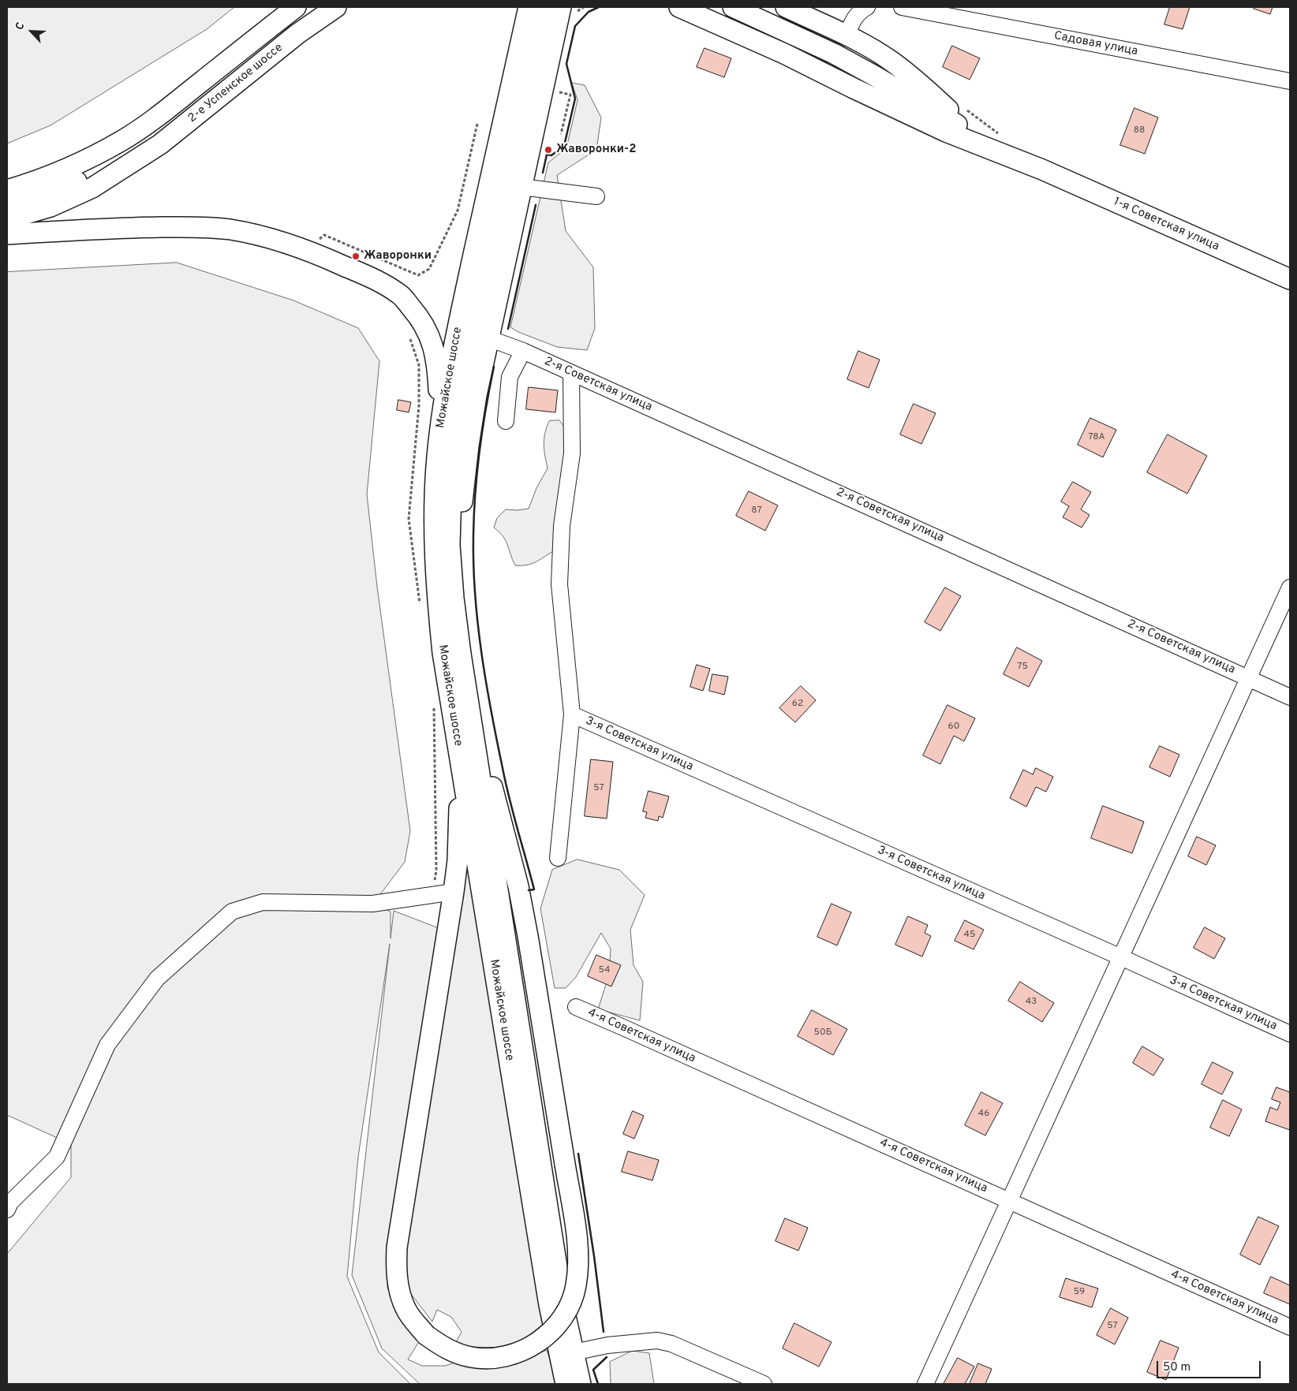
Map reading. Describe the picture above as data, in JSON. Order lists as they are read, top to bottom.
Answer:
{
  "streets": {
    "main road": ["2-е Успенское шоссе", "1-я Советская улица", "Можайское шоссе"],
    "street": [
      "Садовая улица",
      "2-я Советская улица",
      "3-я Советская улица",
      "4-я Советская улица"
    ]
  },
  "places": ["Жаворонки-2", "Жаворонки"],
  "house_numbers": [
    "88",
    "78А",
    "87",
    "75",
    "62",
    "60",
    "57",
    "45",
    "54",
    "43",
    "50Б",
    "46",
    "59",
    "57"
  ],
  "scale_bar": "50 m",
  "north": "top left"
}
